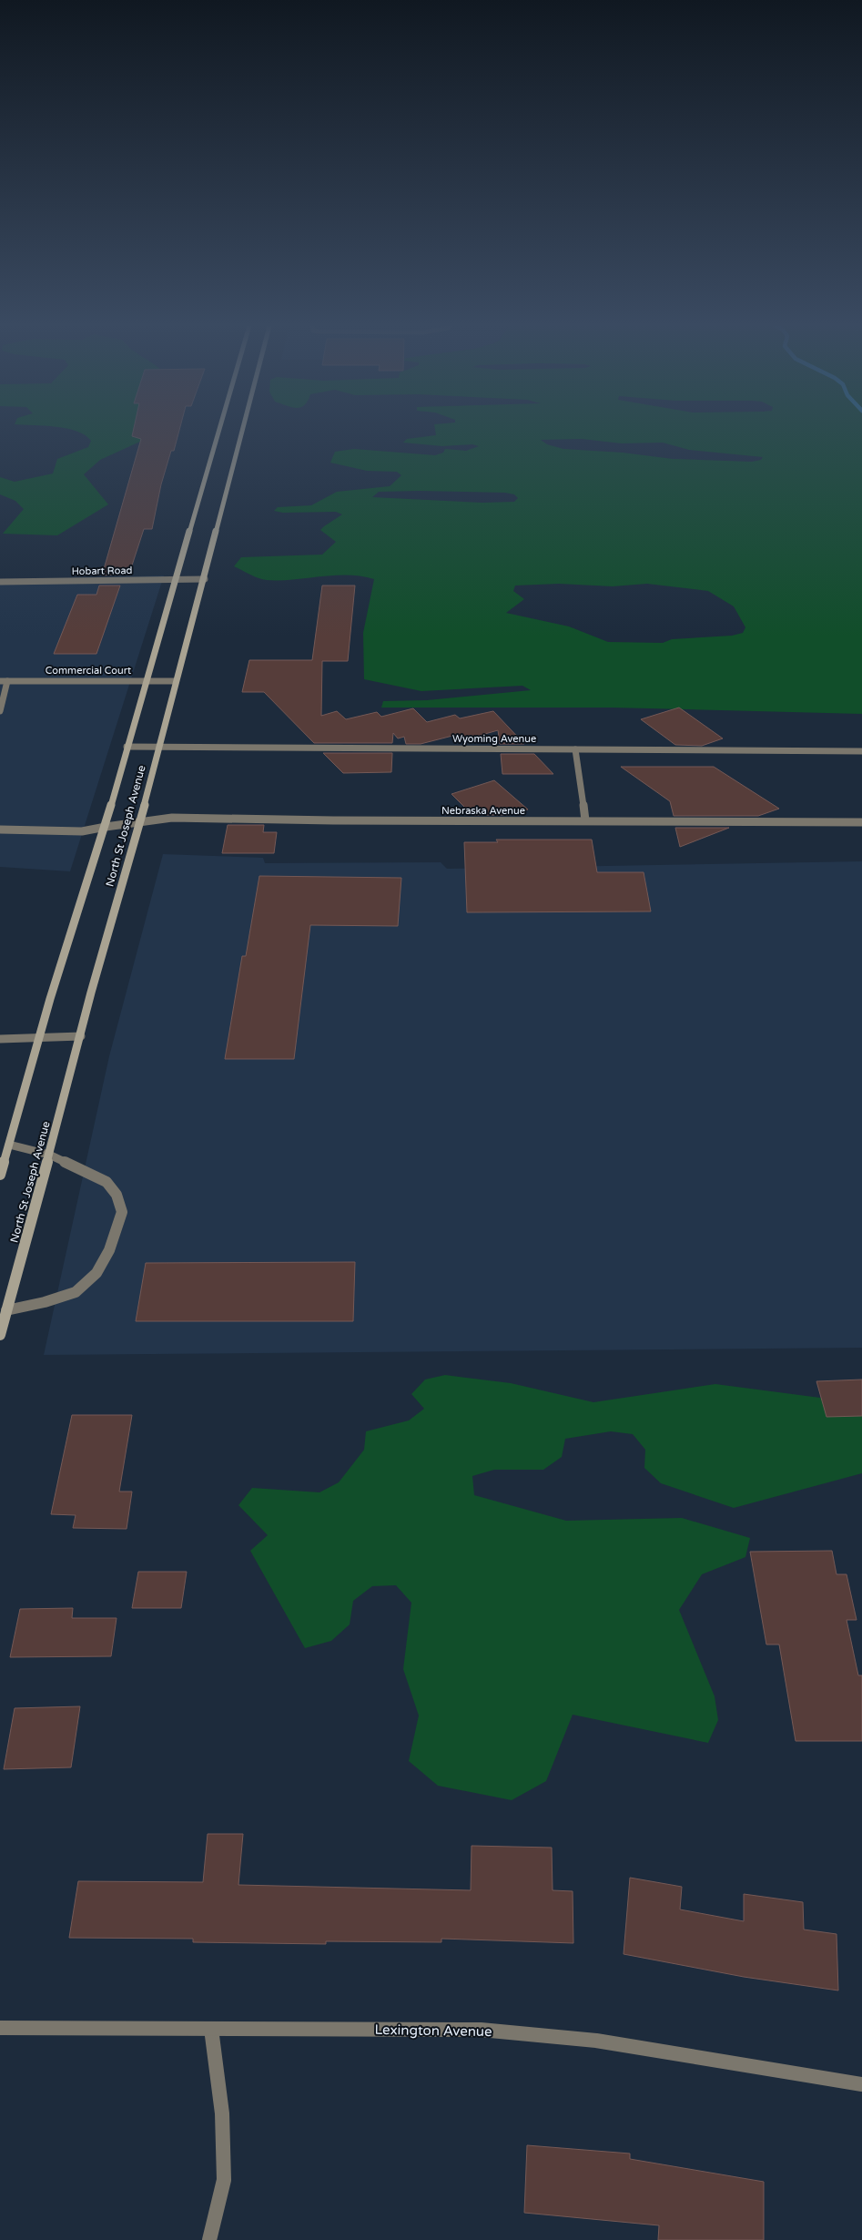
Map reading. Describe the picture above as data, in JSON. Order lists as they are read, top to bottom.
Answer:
{
  "streets": {
    "main road": ["North St Joseph Avenue"],
    "street": [
      "Hobart Road",
      "Commercial Court",
      "Wyoming Avenue",
      "Nebraska Avenue",
      "Lexington Avenue"
    ]
  },
  "crossings": [
    ["Hobart Road", "North St Joseph Avenue"],
    ["Commercial Court", "North St Joseph Avenue"],
    ["Wyoming Avenue", "North St Joseph Avenue"],
    ["Nebraska Avenue", "North St Joseph Avenue"]
  ]
}
